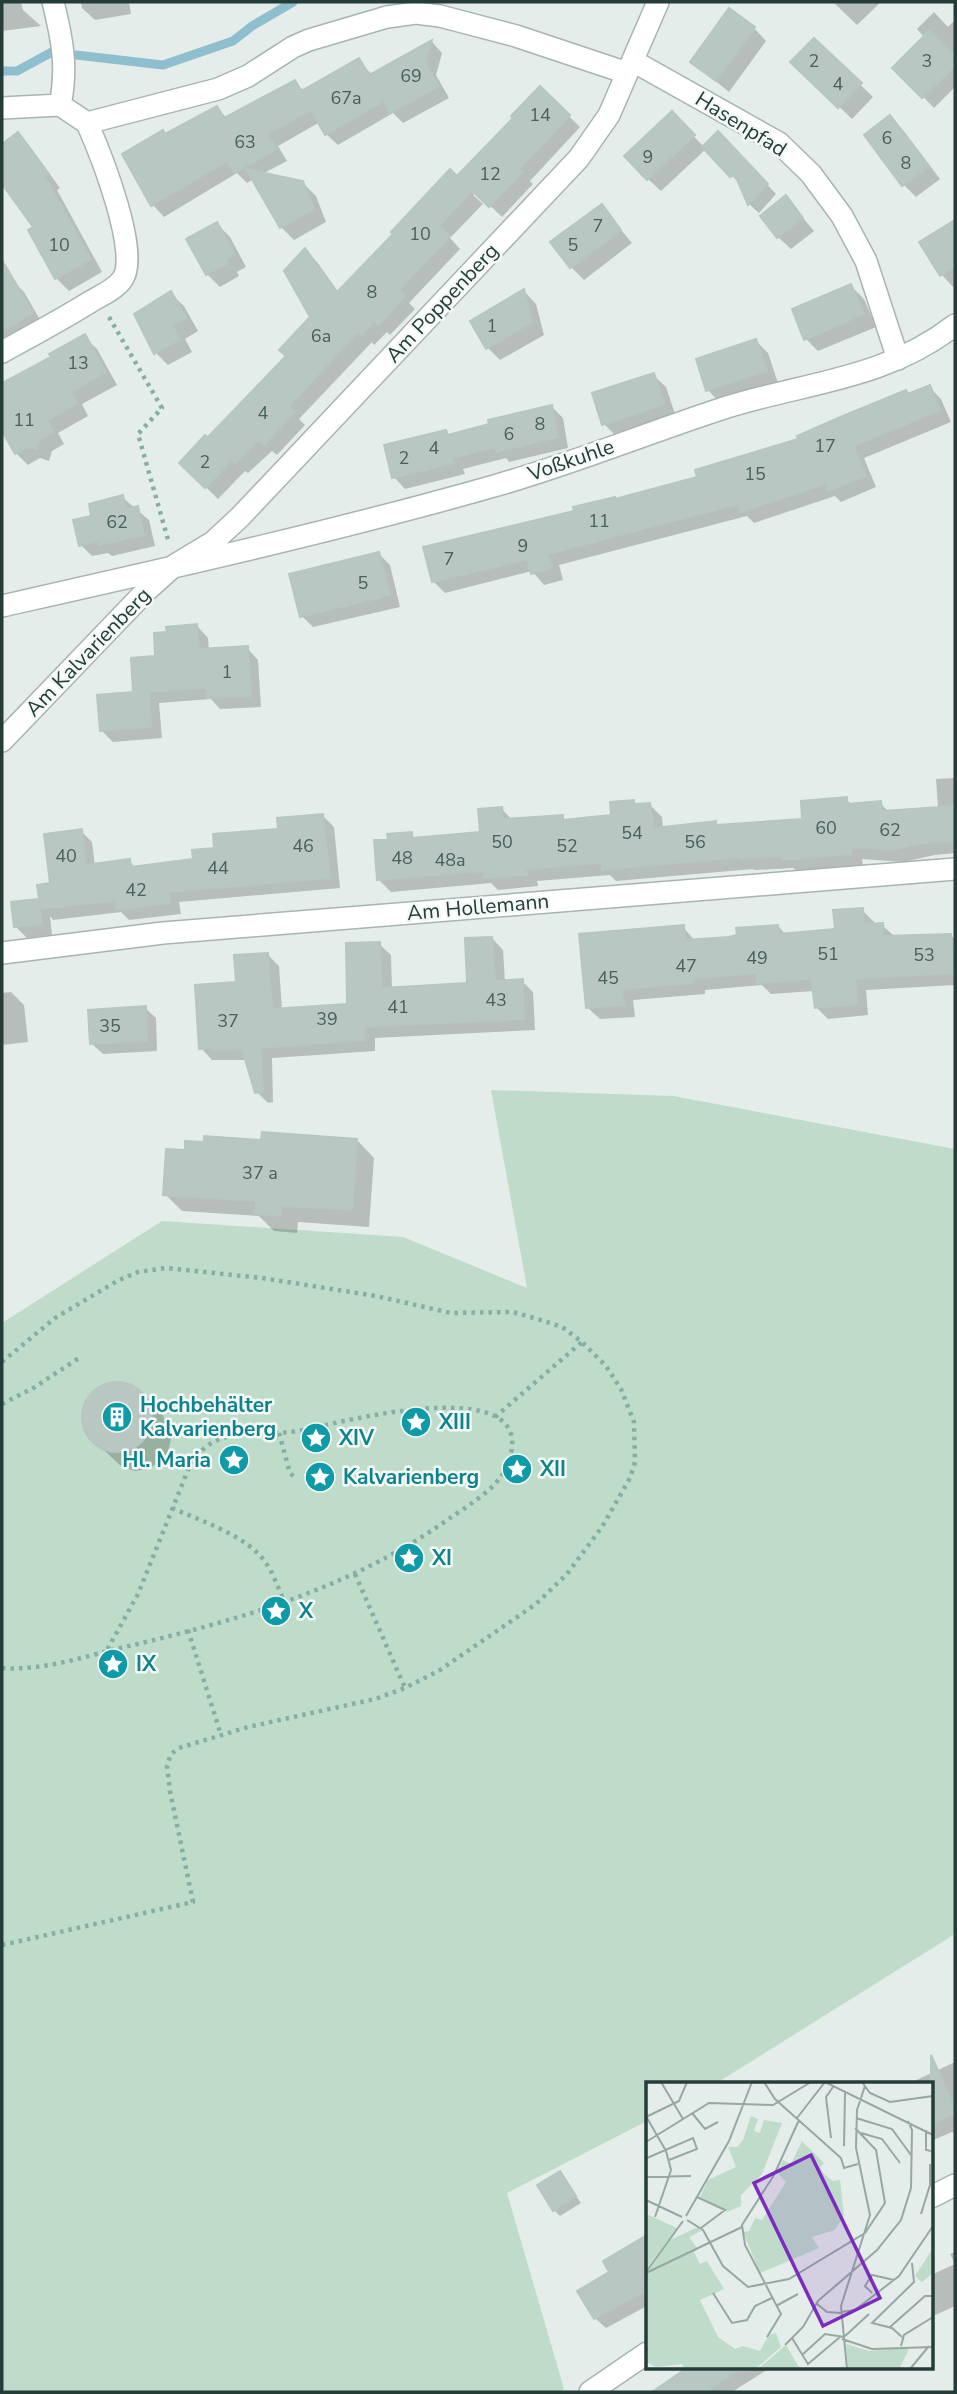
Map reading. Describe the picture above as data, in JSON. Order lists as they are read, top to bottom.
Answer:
{
  "streets": {
    "street": [
      "Hasenpfad",
      "Am Poppenberg",
      "Voßkuhle",
      "Am Kalvarienberg",
      "Am Hollemann"
    ]
  },
  "crossings": [
    ["Hasenpfad", "Am Poppenberg"],
    ["Hasenpfad", "Voßkuhle"],
    ["Am Poppenberg", "Voßkuhle"],
    ["Am Poppenberg", "Am Kalvarienberg"],
    ["Voßkuhle", "Am Kalvarienberg"]
  ],
  "places": {
    "building": ["Hochbehälter Kalvarienberg"],
    "place": [
      "XIII",
      "XIV",
      "Hl. Maria",
      "XII",
      "Kalvarienberg",
      "XI",
      "X",
      "IX"
    ]
  },
  "house_numbers": [
    "2",
    "3",
    "69",
    "4",
    "67a",
    "14",
    "6",
    "63",
    "9",
    "8",
    "12",
    "7",
    "10",
    "10",
    "5",
    "8",
    "1",
    "6a",
    "13",
    "4",
    "11",
    "8",
    "6",
    "17",
    "4",
    "2",
    "2",
    "15",
    "11",
    "62",
    "9",
    "7",
    "5",
    "1",
    "60",
    "62",
    "54",
    "50",
    "56",
    "46",
    "52",
    "40",
    "48",
    "48a",
    "44",
    "42",
    "51",
    "53",
    "49",
    "47",
    "45",
    "43",
    "41",
    "39",
    "37",
    "35",
    "37 a"
  ]
}
